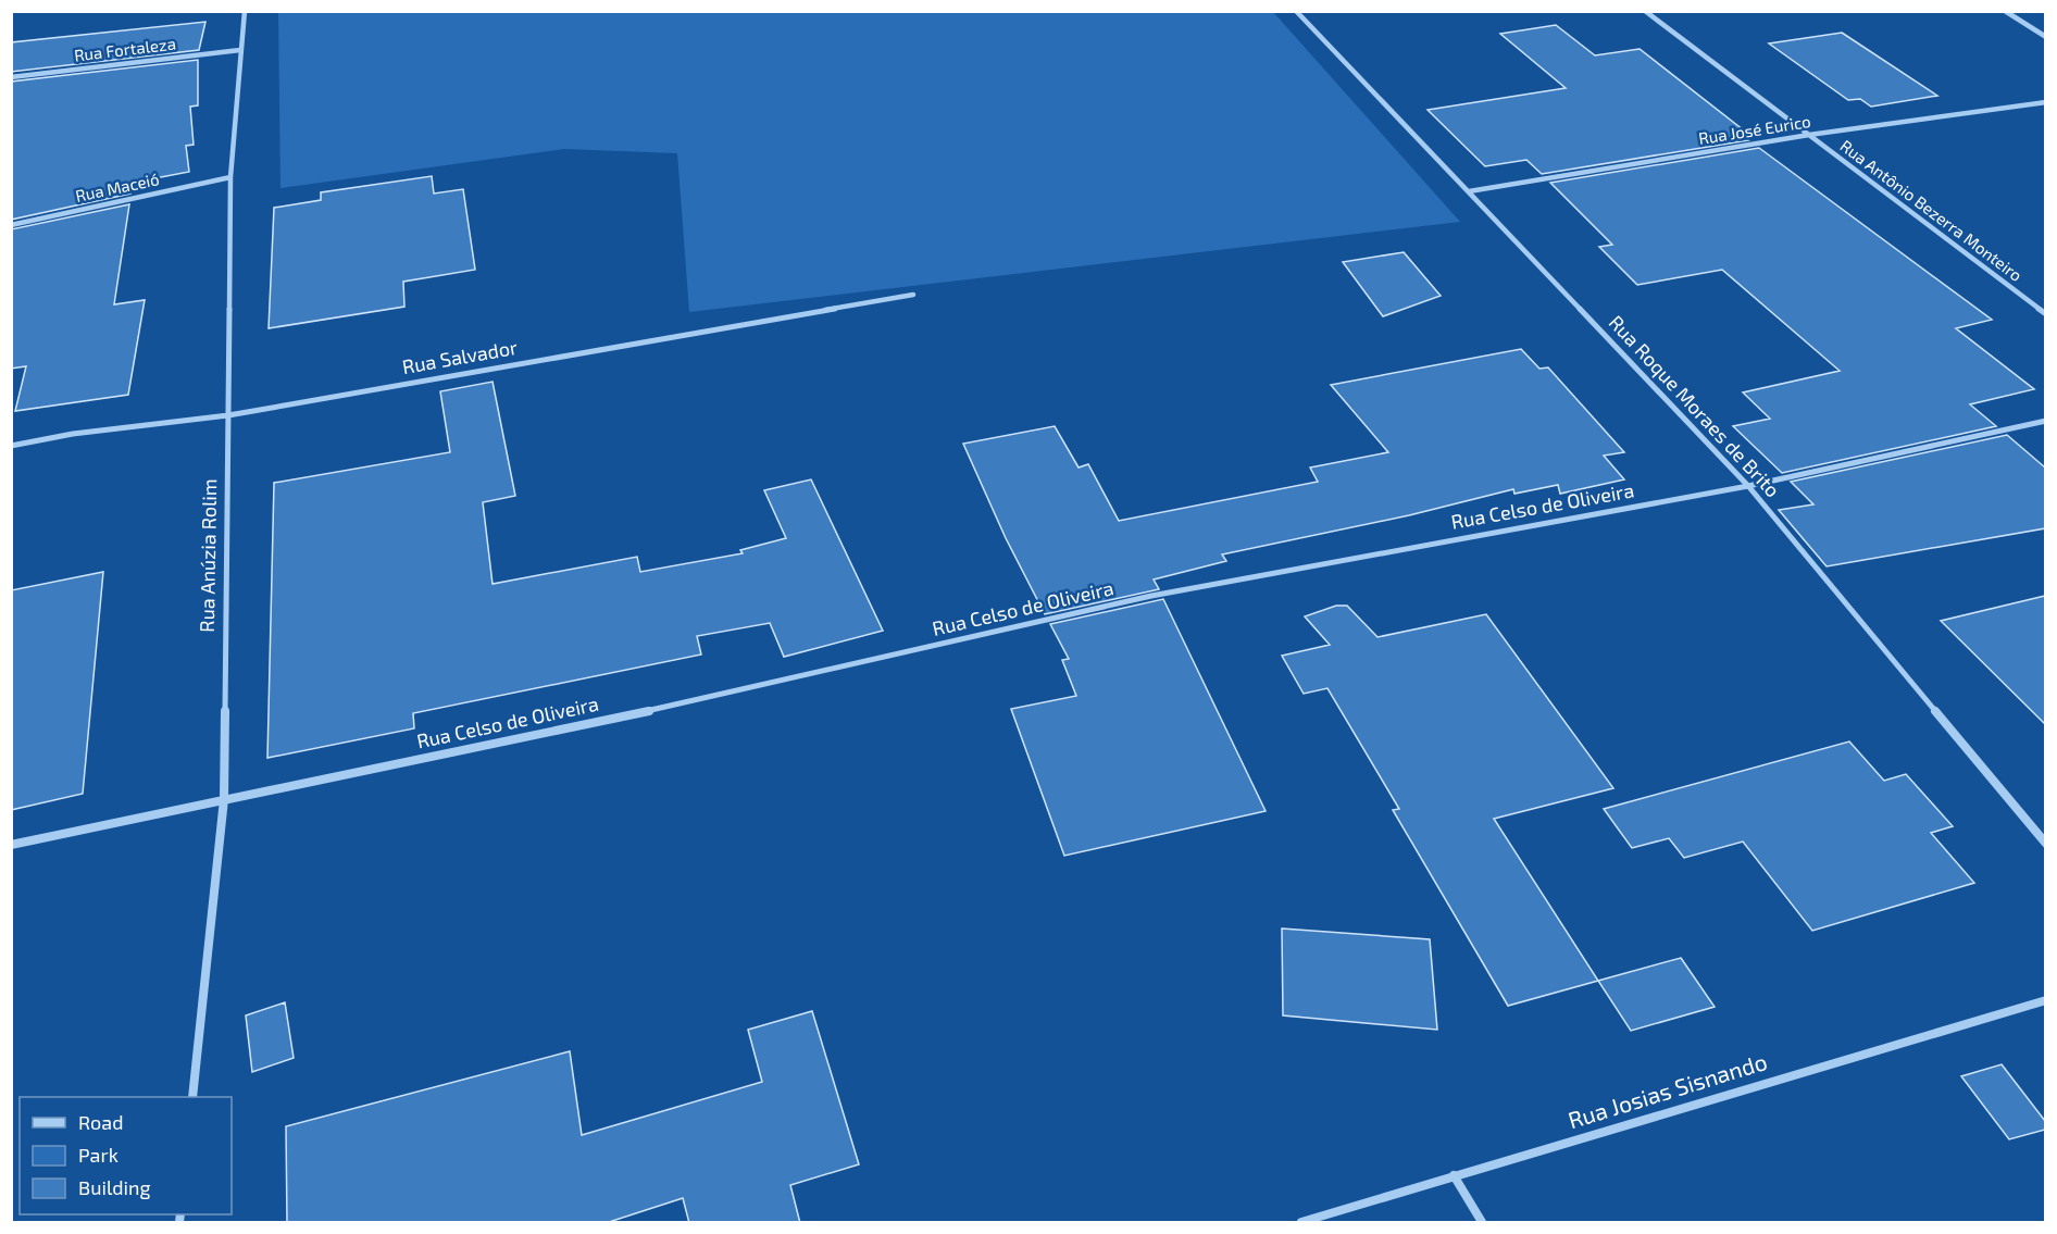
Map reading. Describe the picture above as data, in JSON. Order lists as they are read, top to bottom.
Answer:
{
  "streets": {
    "street": [
      "Rua Fortaleza",
      "Rua José Eurico",
      "Rua Maceió",
      "Rua Antônio Bezerra Monteiro",
      "Rua Salvador",
      "Rua Roque Moraes de Brito",
      "Rua Celso de Oliveira",
      "Rua Anúzia Rolim",
      "Rua Josias Sisnando"
    ]
  },
  "crossings": [
    ["Rua Fortaleza", "Rua Anúzia Rolim"],
    ["Rua José Eurico", "Rua Antônio Bezerra Monteiro"],
    ["Rua José Eurico", "Rua Roque Moraes de Brito"],
    ["Rua Maceió", "Rua Anúzia Rolim"],
    ["Rua Salvador", "Rua Anúzia Rolim"],
    ["Rua Roque Moraes de Brito", "Rua Celso de Oliveira"],
    ["Rua Celso de Oliveira", "Rua Anúzia Rolim"]
  ],
  "legend": ["Road", "Park", "Building"]
}
